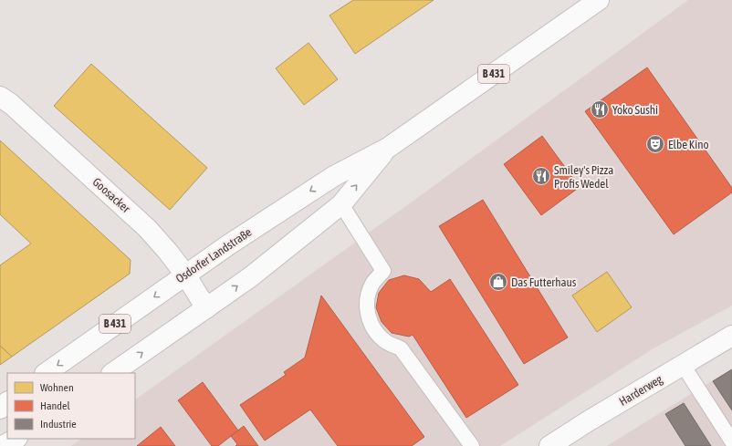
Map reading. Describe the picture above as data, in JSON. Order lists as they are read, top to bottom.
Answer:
{
  "streets": {
    "main road": [
      "B 431",
      "Goosacker",
      "Osdorfer Landstraße",
      "Harderweg"
    ]
  },
  "crossings": [
    ["Goosacker", "Osdorfer Landstraße"]
  ],
  "places": {
    "restaurant": ["Yoko Sushi", "Smiley's Pizza Profis Wedel"],
    "theatre": ["Elbe Kino"],
    "shop": ["Das Futterhaus"]
  },
  "legend": ["Wohnen", "Handel", "Industrie"]
}
